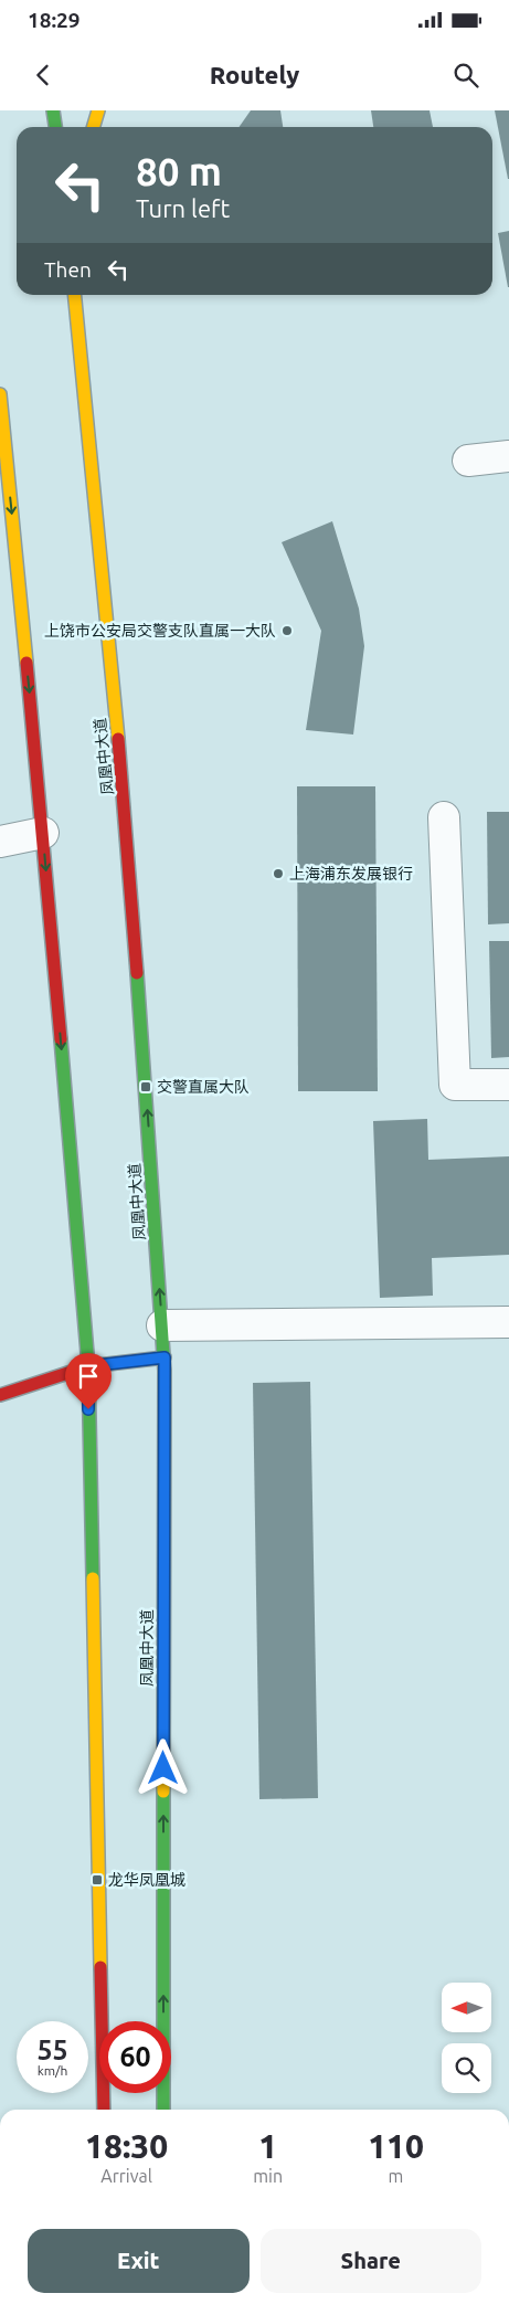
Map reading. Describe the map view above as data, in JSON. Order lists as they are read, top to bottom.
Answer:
{
  "streets": {
    "main road": ["凤凰中大道"]
  },
  "places": {
    "other": ["上饶市公安局交警支队直属一大队", "上海浦东发展银行"],
    "transit": ["交警直属大队", "龙华凤凰城"]
  },
  "north": "left",
  "page": {
    "status": "18:29",
    "header": "Routely",
    "turn": ["80 m", "Turn left"],
    "then": "Then",
    "speed": "55 km/h",
    "limit": "60",
    "eta": [
      "18:30",
      "Arrival",
      "1",
      "min",
      "110",
      "m"
    ],
    "buttons": ["Exit", "Share"]
  }
}
